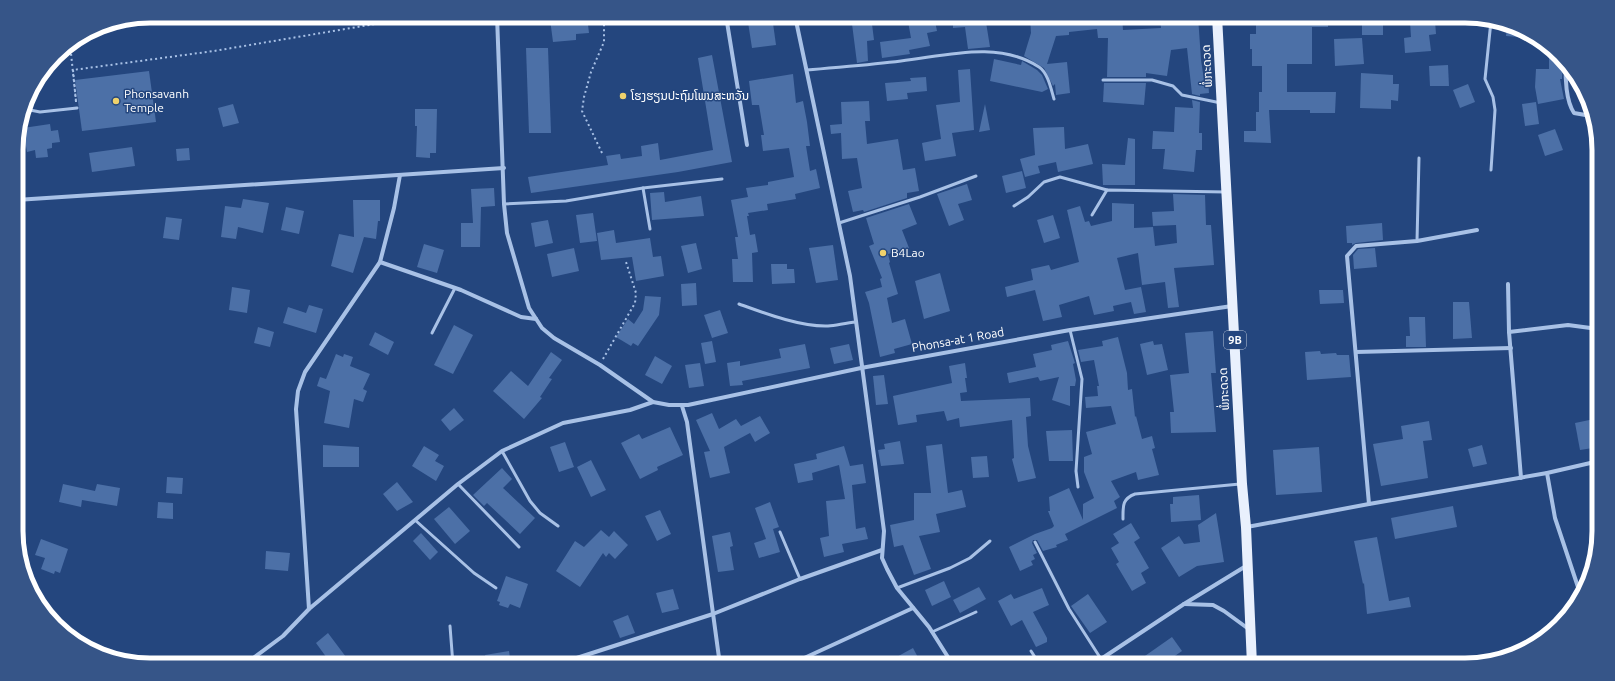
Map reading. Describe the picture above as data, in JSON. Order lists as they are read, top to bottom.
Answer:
{
  "streets": {
    "main road": ["ພໍ່ກະດວດ", "9B"],
    "street": ["Phonsa-at 1 Road"]
  },
  "crossings": [
    ["ພໍ່ກະດວດ", "Phonsa-at 1 Road"]
  ],
  "places": ["ໂຮງຮຽນປະຖົມໂພນສະຫວັນ", "Phonsavanh Temple", "B4Lao"]
}
